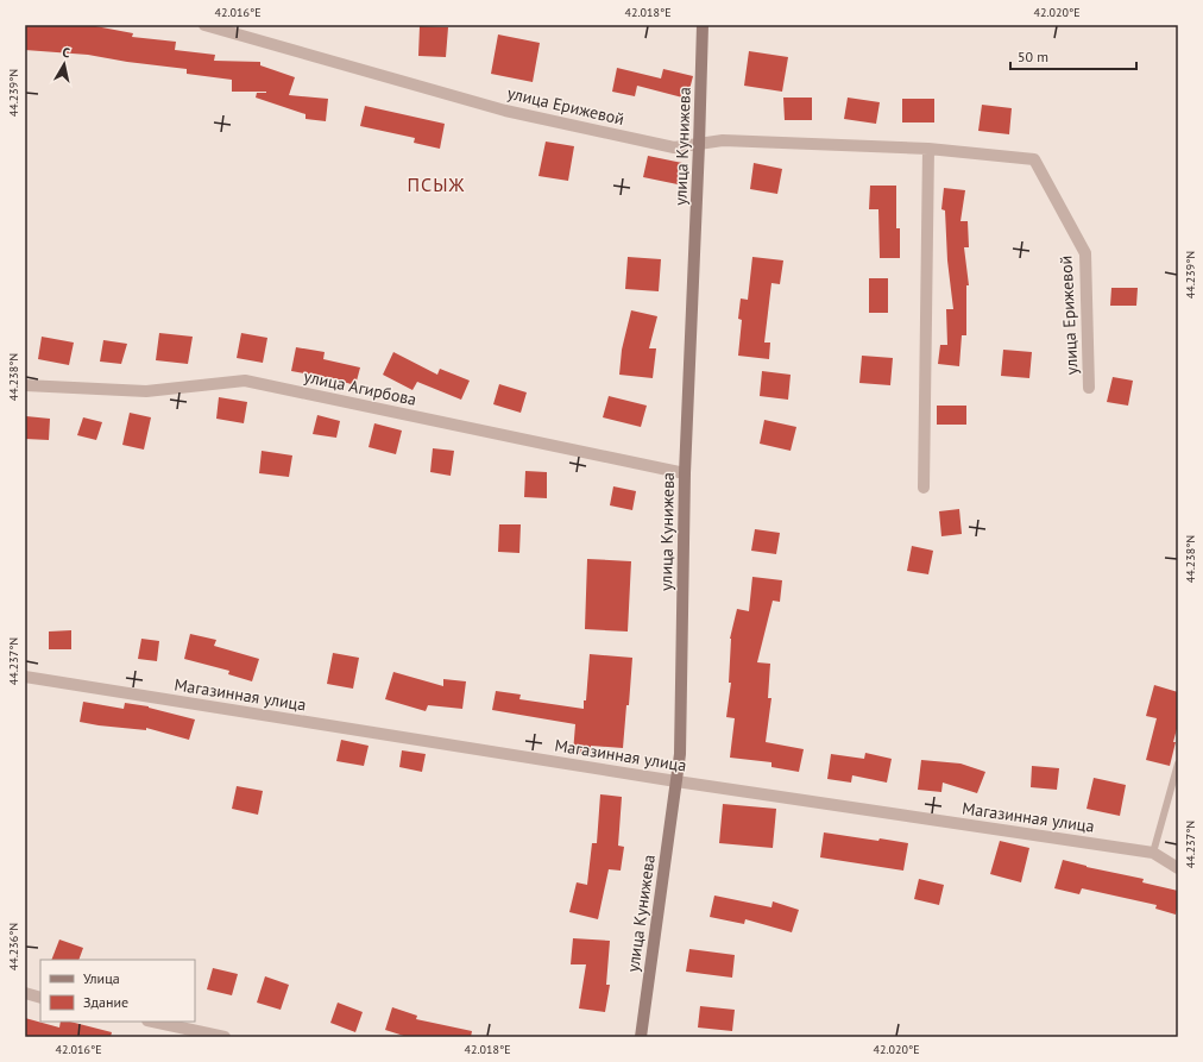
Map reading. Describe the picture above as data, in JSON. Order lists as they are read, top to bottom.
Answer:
{
  "streets": {
    "street": [
      "улица Ерижевой",
      "улица Кунижева",
      "улица Агирбова",
      "Магазинная улица"
    ]
  },
  "crossings": [
    ["улица Ерижевой", "улица Кунижева"],
    ["улица Кунижева", "улица Агирбова"],
    ["улица Кунижева", "Магазинная улица"]
  ],
  "districts": ["ПСЫЖ"],
  "legend": ["Улица", "Здание"],
  "scale_bar": "50 m",
  "north": "top",
  "coordinates": [
    "42.016°E",
    "42.018°E",
    "42.020°E",
    "44.239°N",
    "44.238°N",
    "44.237°N",
    "44.236°N"
  ]
}
